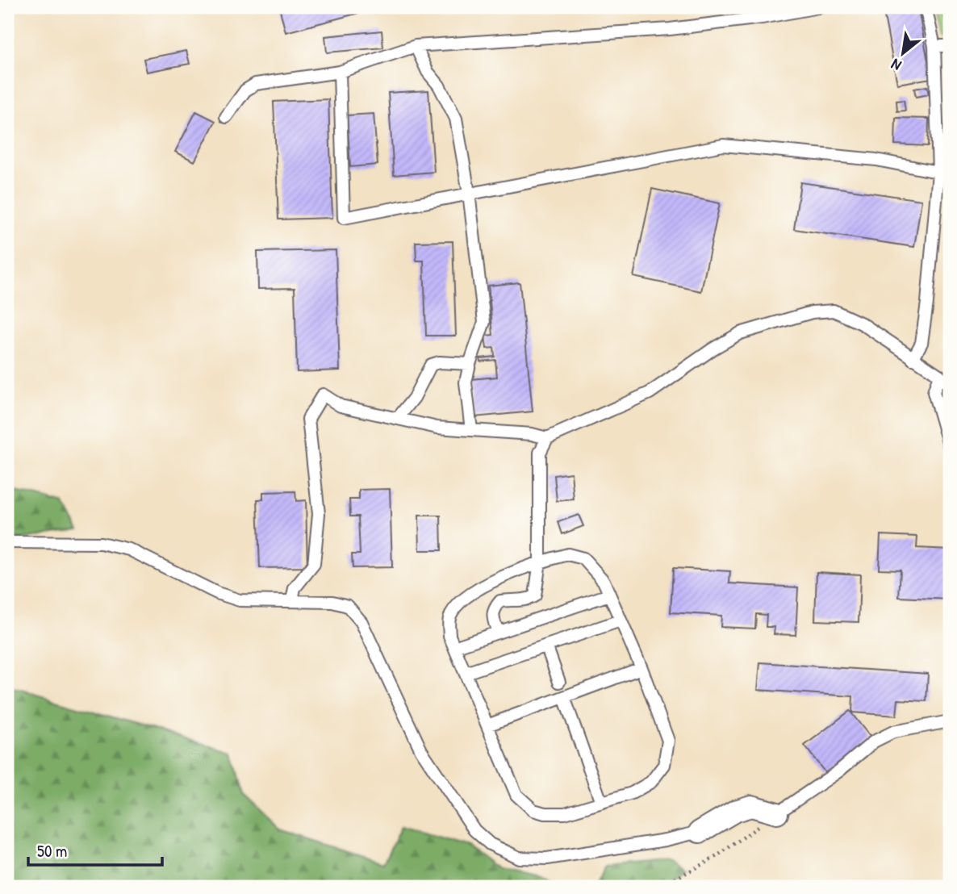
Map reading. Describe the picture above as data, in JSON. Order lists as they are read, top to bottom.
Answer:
{
  "scale_bar": "50 m",
  "north": "bottom left"
}
